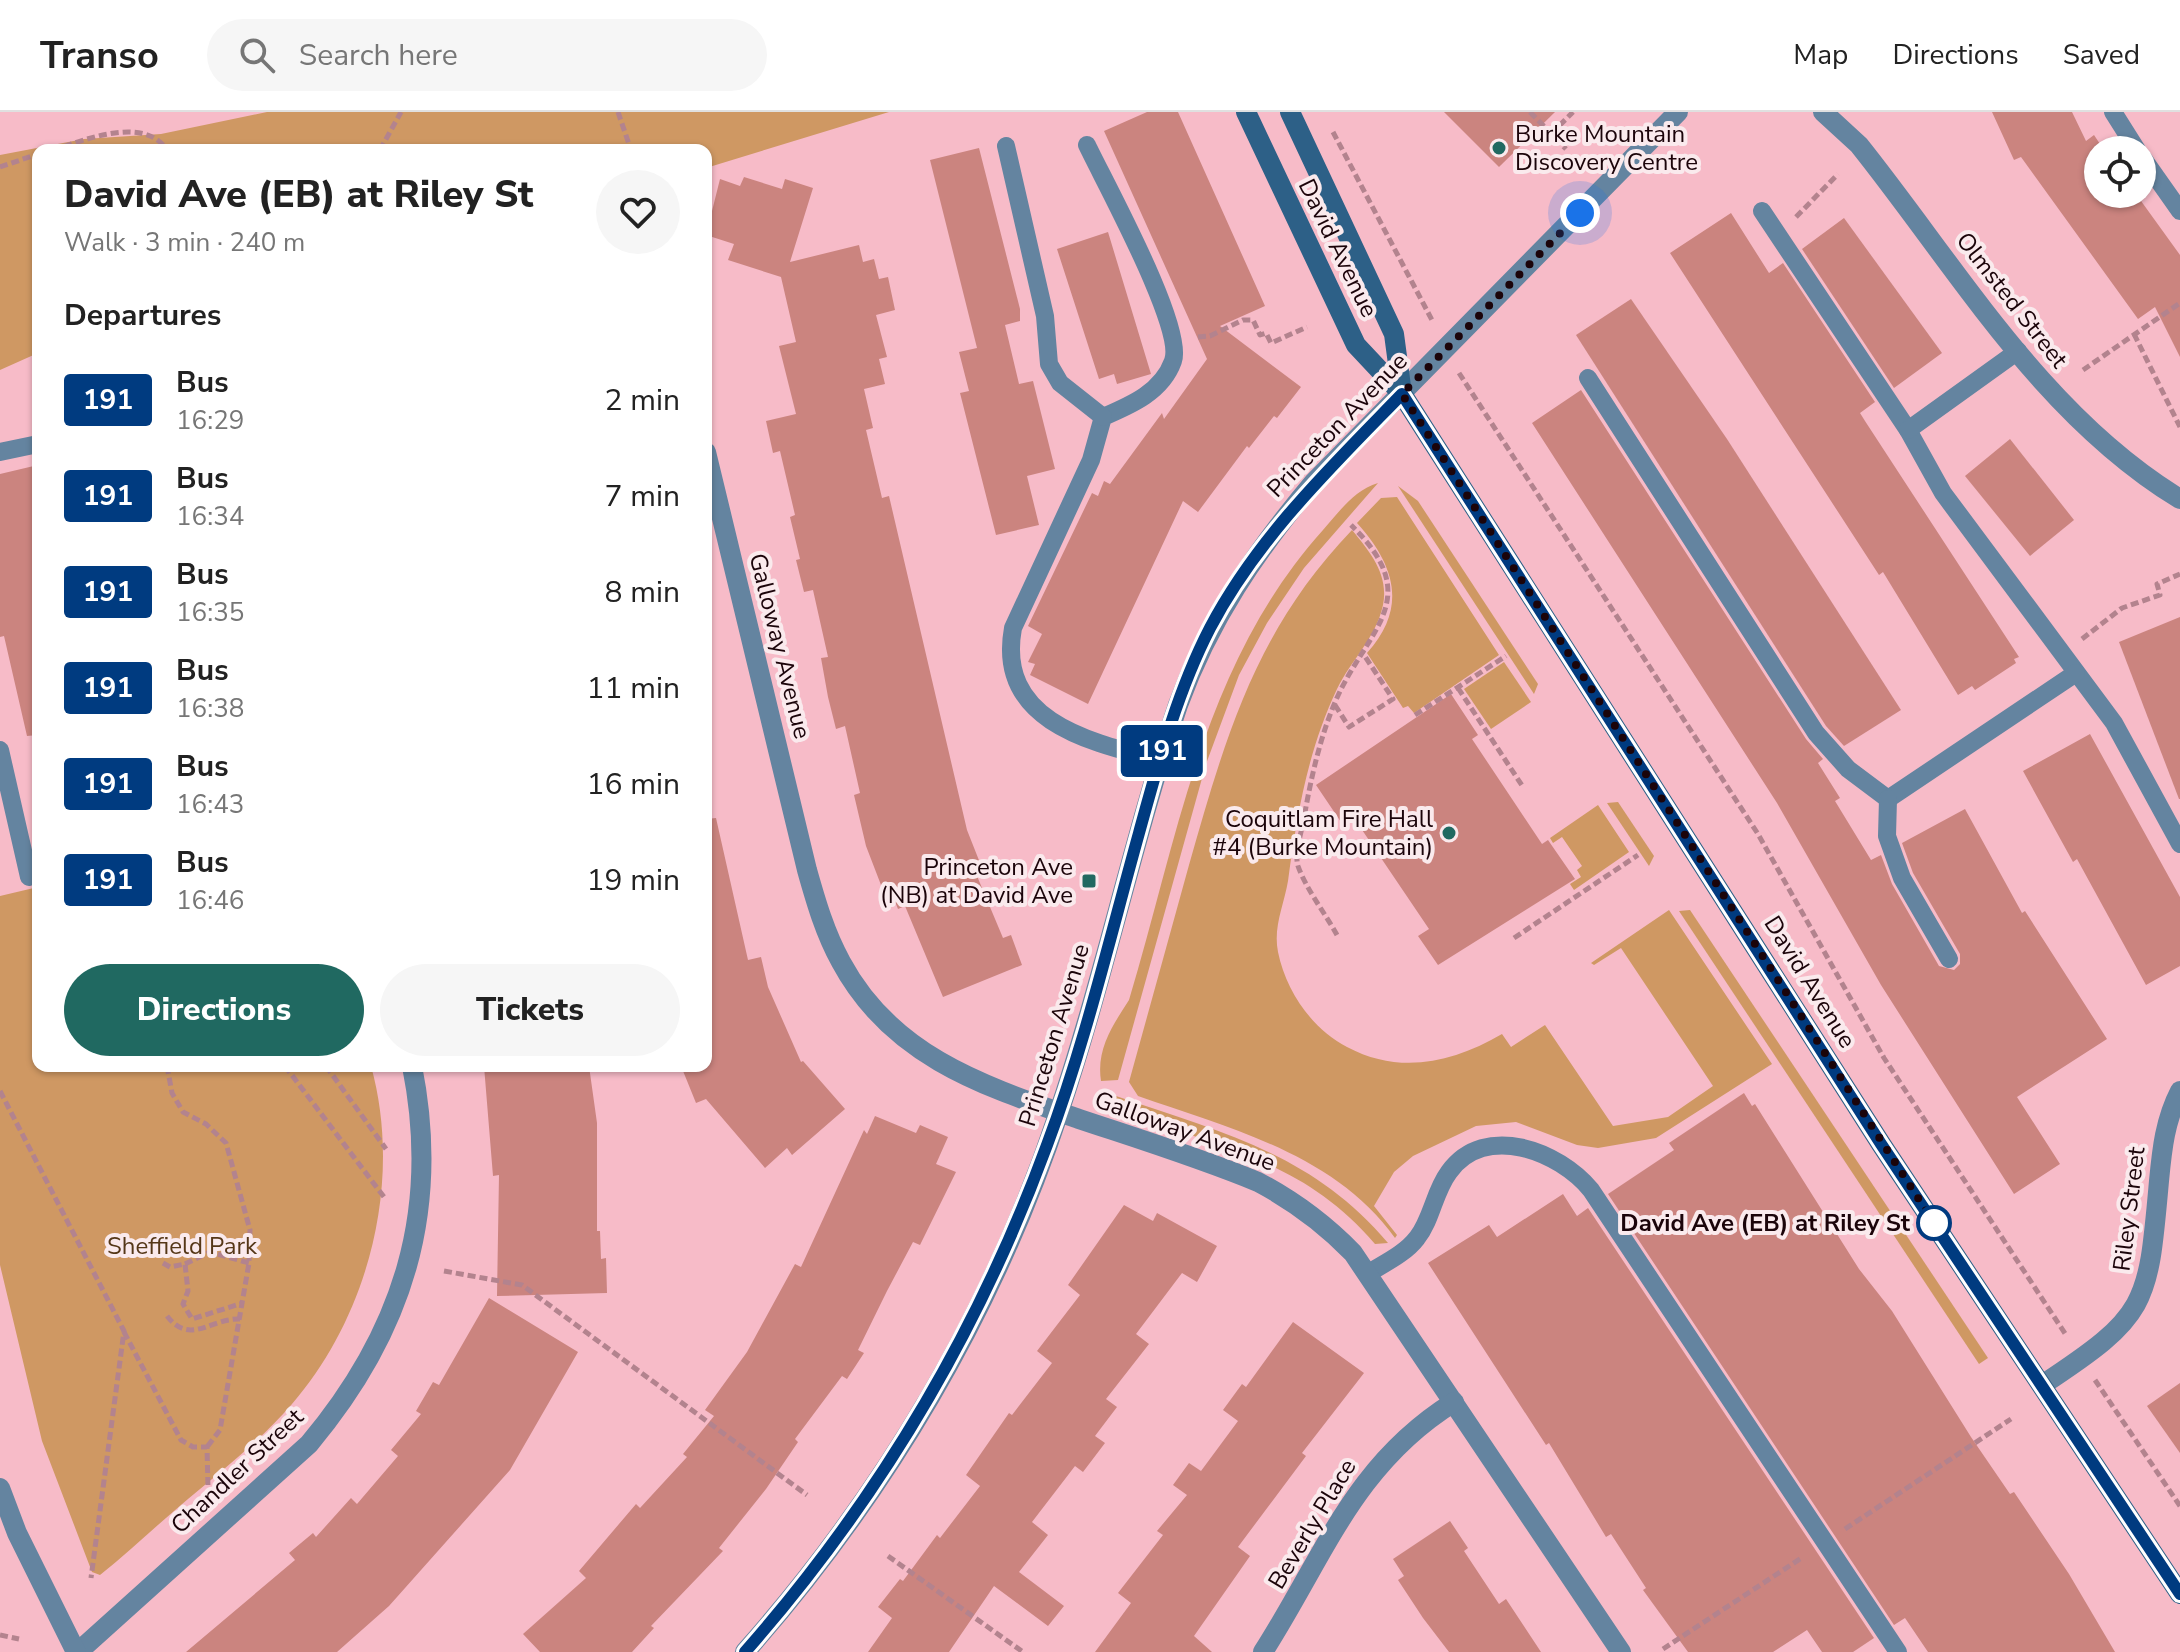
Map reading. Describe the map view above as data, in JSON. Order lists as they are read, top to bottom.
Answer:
{
  "streets": {
    "main road": ["David Avenue"],
    "street": [
      "Olmsted Street",
      "Princeton Avenue",
      "Galloway Avenue",
      "Riley Street",
      "Chandler Street",
      "Beverly Place"
    ]
  },
  "crossings": [
    ["David Avenue", "Princeton Avenue"],
    ["David Avenue", "Riley Street"],
    ["Princeton Avenue", "Galloway Avenue"],
    ["Galloway Avenue", "Beverly Place"]
  ],
  "parks": ["Sheffield Park"],
  "places": {
    "other": ["Burke Mountain Discovery Centre", "Coquitlam Fire Hall #4 (Burke Mountain)", "David Ave (EB) at Riley St"],
    "transit": ["Princeton Ave (NB) at David Ave"]
  },
  "lines": ["bus line 191"],
  "page": {
    "header": "Transo",
    "search": "Search here",
    "nav": ["Map", "Directions", "Saved"],
    "on_map": "191",
    "heading": [
      ["David Ave (EB) at Riley St", "Walk · 3 min · 240 m"],
      "Departures"
    ],
    "list": [
      {
        "mark": "191",
        "name": "Bus",
        "note": "16:29",
        "value": "2 min"
      },
      {
        "mark": "191",
        "name": "Bus",
        "note": "16:34",
        "value": "7 min"
      },
      {
        "mark": "191",
        "name": "Bus",
        "note": "16:35",
        "value": "8 min"
      },
      {
        "mark": "191",
        "name": "Bus",
        "note": "16:38",
        "value": "11 min"
      },
      {
        "mark": "191",
        "name": "Bus",
        "note": "16:43",
        "value": "16 min"
      },
      {
        "mark": "191",
        "name": "Bus",
        "note": "16:46",
        "value": "19 min"
      }
    ],
    "buttons": ["Directions", "Tickets"]
  }
}
